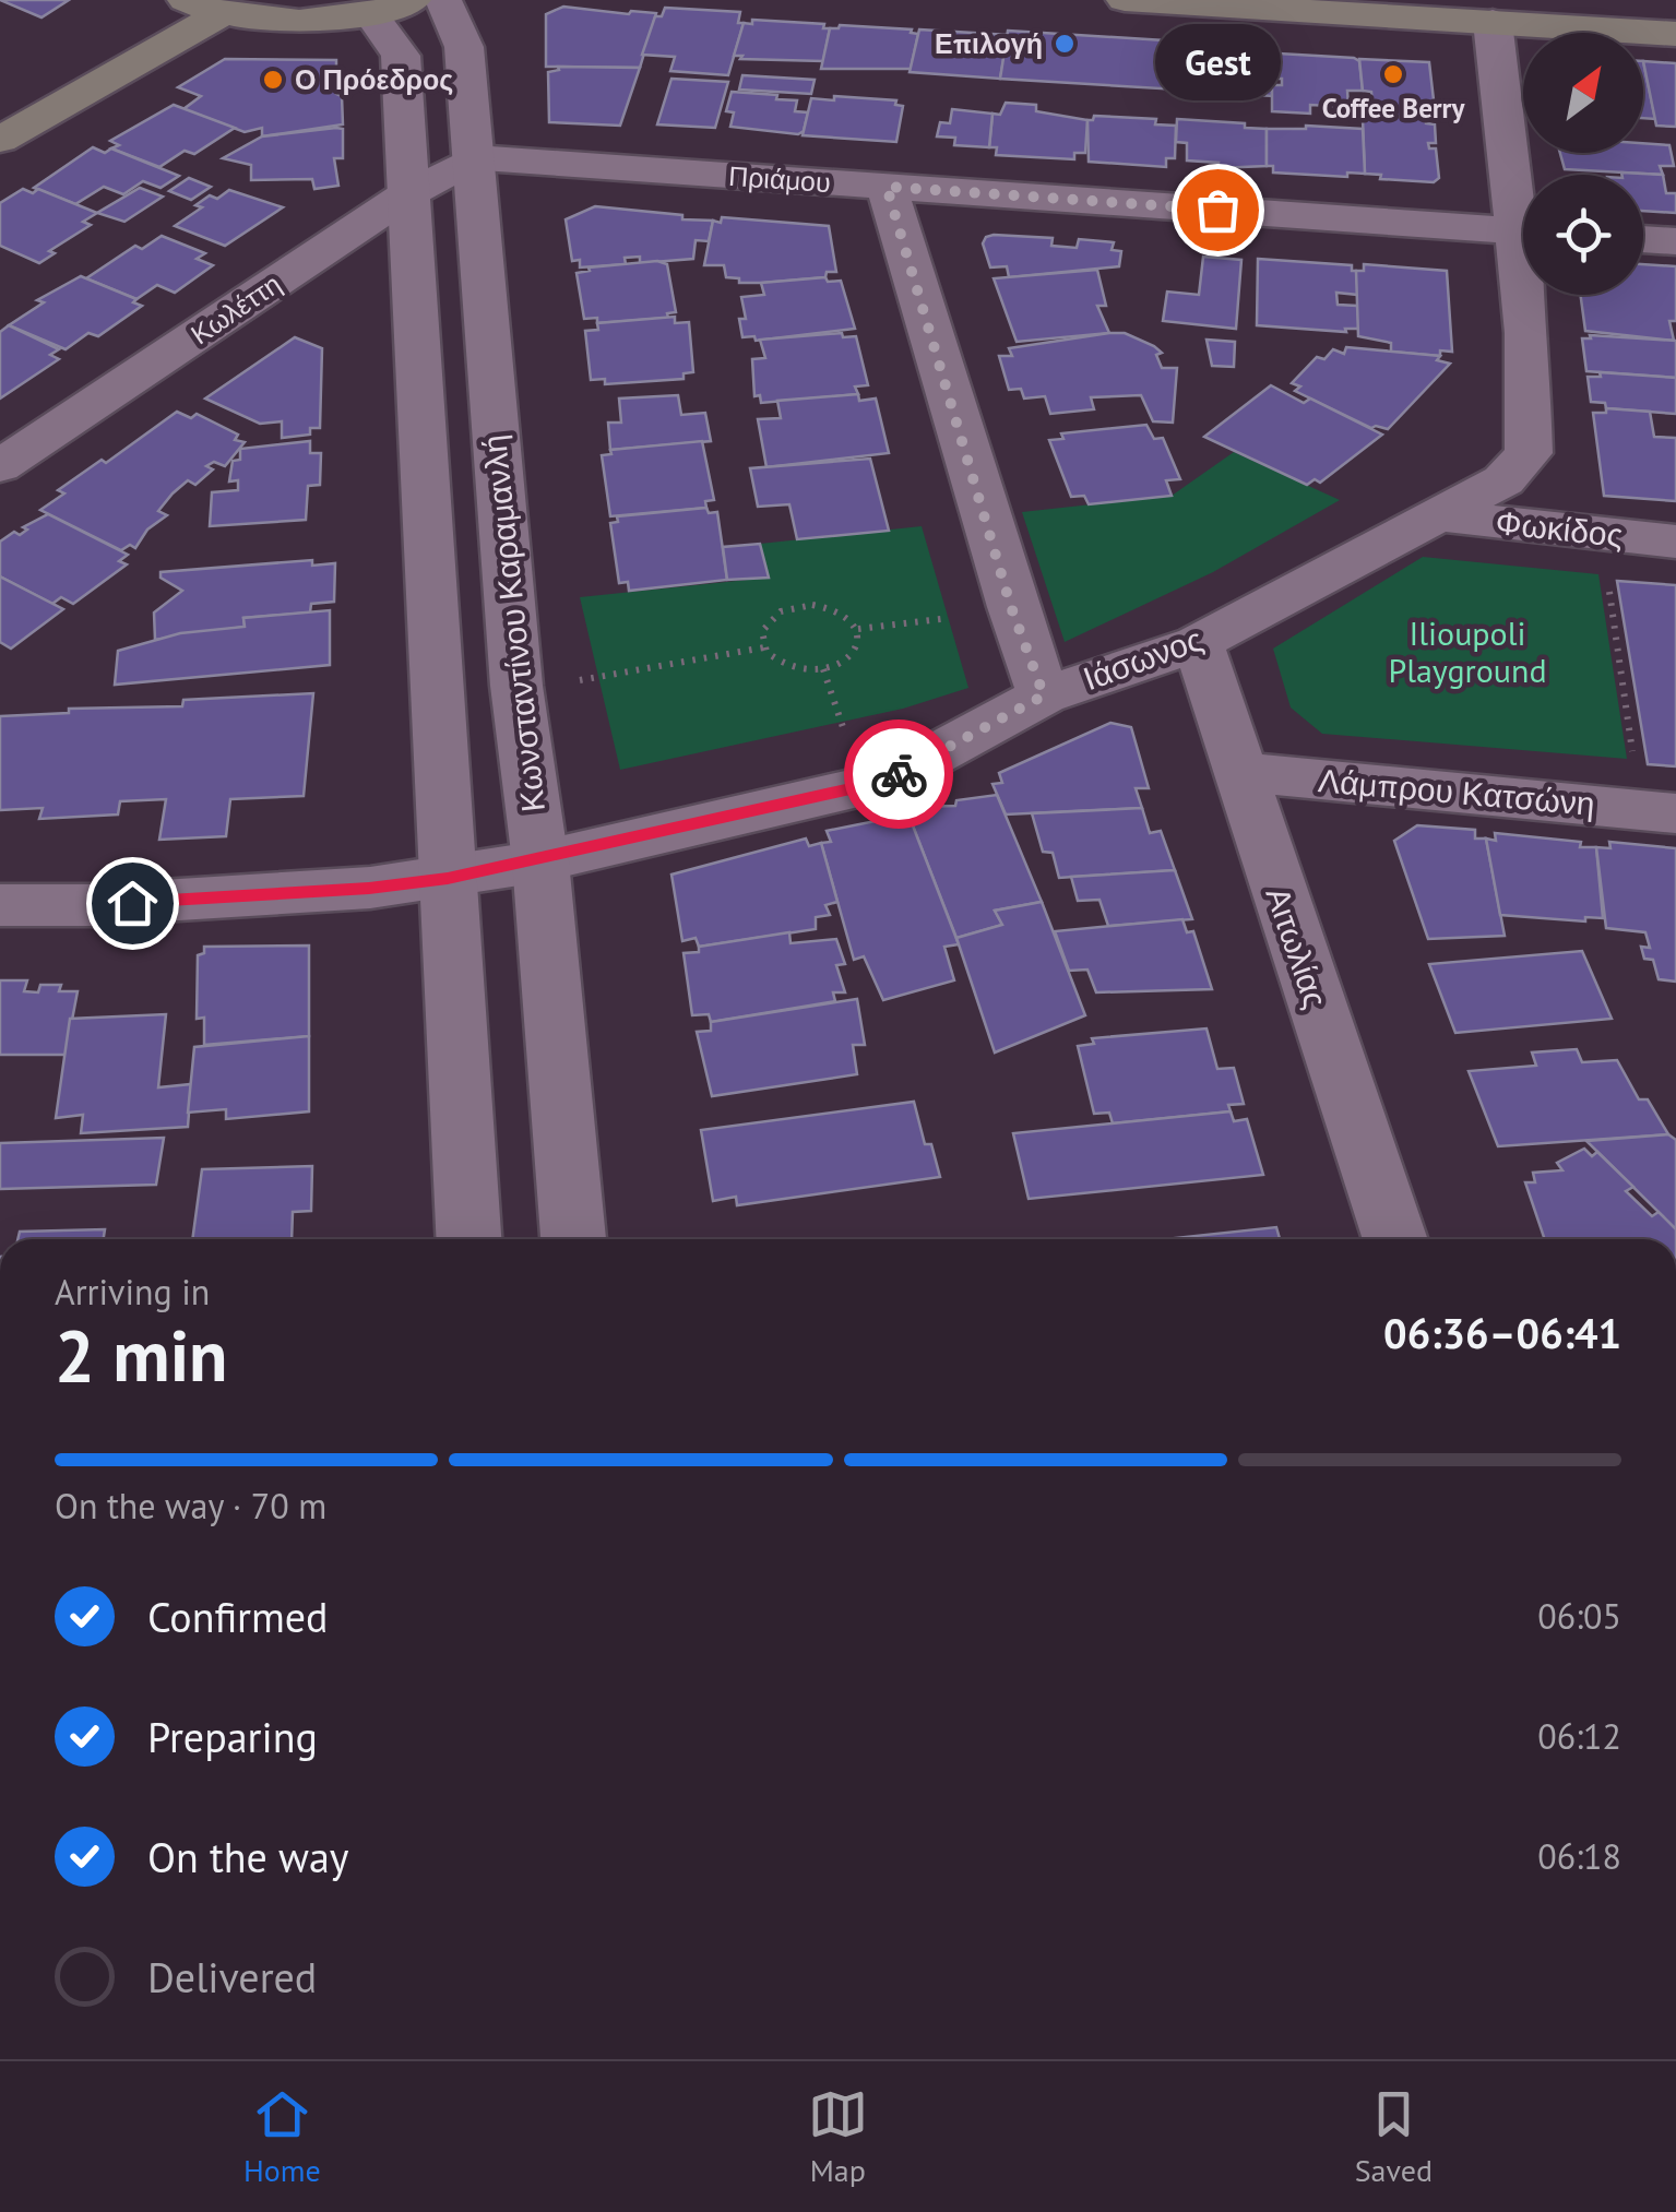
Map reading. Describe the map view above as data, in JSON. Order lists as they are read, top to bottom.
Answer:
{
  "streets": {
    "street": [
      "Πριάμου",
      "Κωλέττη",
      "Φωκίδος",
      "Κωνσταντίνου Καραμανλή",
      "Ιάσωνος",
      "Λάμπρου Κατσώνη",
      "Αιτωλίας"
    ]
  },
  "crossings": [
    ["Πριάμου", "Κωλέττη"],
    ["Πριάμου", "Κωνσταντίνου Καραμανλή"],
    ["Κωλέττη", "Κωνσταντίνου Καραμανλή"],
    ["Φωκίδος", "Ιάσωνος"],
    ["Κωνσταντίνου Καραμανλή", "Ιάσωνος"],
    ["Ιάσωνος", "Αιτωλίας"],
    ["Λάμπρου Κατσώνη", "Αιτωλίας"]
  ],
  "parks": ["Ilioupoli Playground"],
  "places": [
    "Επιλογή",
    "Coffee Berry",
    "Ο Πρόεδρος",
    "Gest"
  ],
  "north": "top right",
  "page": {
    "bubble": "Gest",
    "heading": ["2 min", "Arriving in", "06:36–06:41"],
    "bar": "On the way · 70 m",
    "list": [
      ["Confirmed", "06:05"],
      ["Preparing", "06:12"],
      ["On the way", "06:18"],
      "Delivered"
    ],
    "tabs": ["Home", "Map", "Saved"]
  }
}
